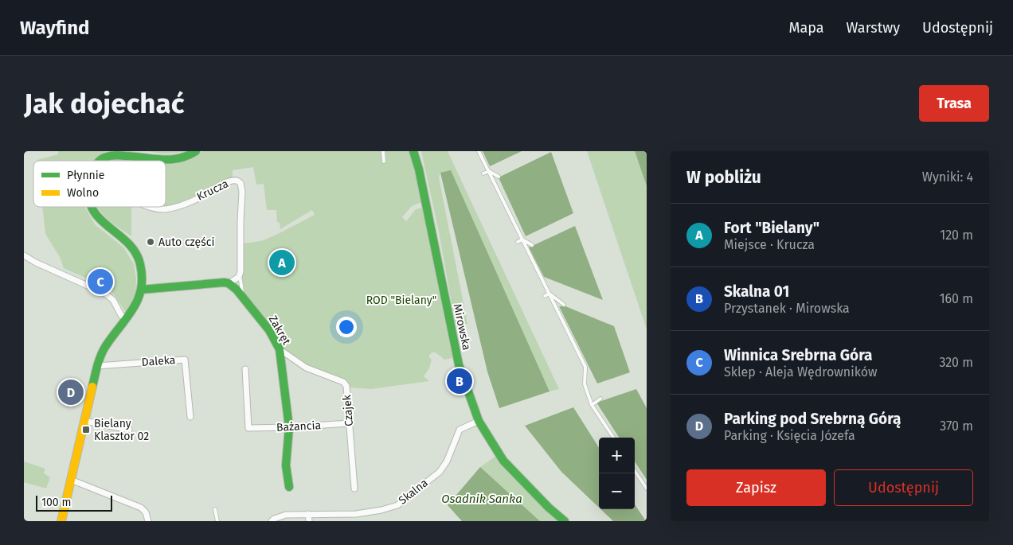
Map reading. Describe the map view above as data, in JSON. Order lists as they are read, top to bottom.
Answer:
{
  "streets": {
    "street": [
      "Krucza",
      "Mirowska",
      "Zakręt",
      "Daleka",
      "Czajek",
      "Bażancia",
      "Skalna"
    ]
  },
  "crossings": [
    ["Mirowska", "Skalna"],
    ["Zakręt", "Czajek"],
    ["Zakręt", "Bażancia"],
    ["Czajek", "Bażancia"]
  ],
  "water": ["Osadnik Sanka"],
  "parks": ["ROD \"Bielany\""],
  "places": {
    "other": ["Auto części"],
    "transit": ["Bielany Klasztor 02"]
  },
  "legend": ["Płynnie", "Wolno"],
  "scale_bar": "100 m",
  "page": {
    "header": "Wayfind",
    "nav": ["Mapa", "Warstwy", "Udostępnij"],
    "buttons": [
      "Trasa",
      ["Zapisz", "Udostępnij"]
    ],
    "title": "Jak dojechać",
    "heading": ["W pobliżu", "Wyniki: 4"],
    "list": [
      {
        "mark": "A",
        "name": "Fort \"Bielany\"",
        "note": "Miejsce · Krucza",
        "value": "120 m"
      },
      {
        "mark": "B",
        "name": "Skalna 01",
        "note": "Przystanek · Mirowska",
        "value": "160 m"
      },
      {
        "mark": "C",
        "name": "Winnica Srebrna Góra",
        "note": "Sklep · Aleja Wędrowników",
        "value": "320 m"
      },
      {
        "mark": "D",
        "name": "Parking pod Srebrną Górą",
        "note": "Parking · Księcia Józefa",
        "value": "370 m"
      }
    ],
    "pins": [
      "A",
      "C",
      "B",
      "D"
    ],
    "map_buttons": ["+", "−"],
    "scale": "100 m"
  }
}
